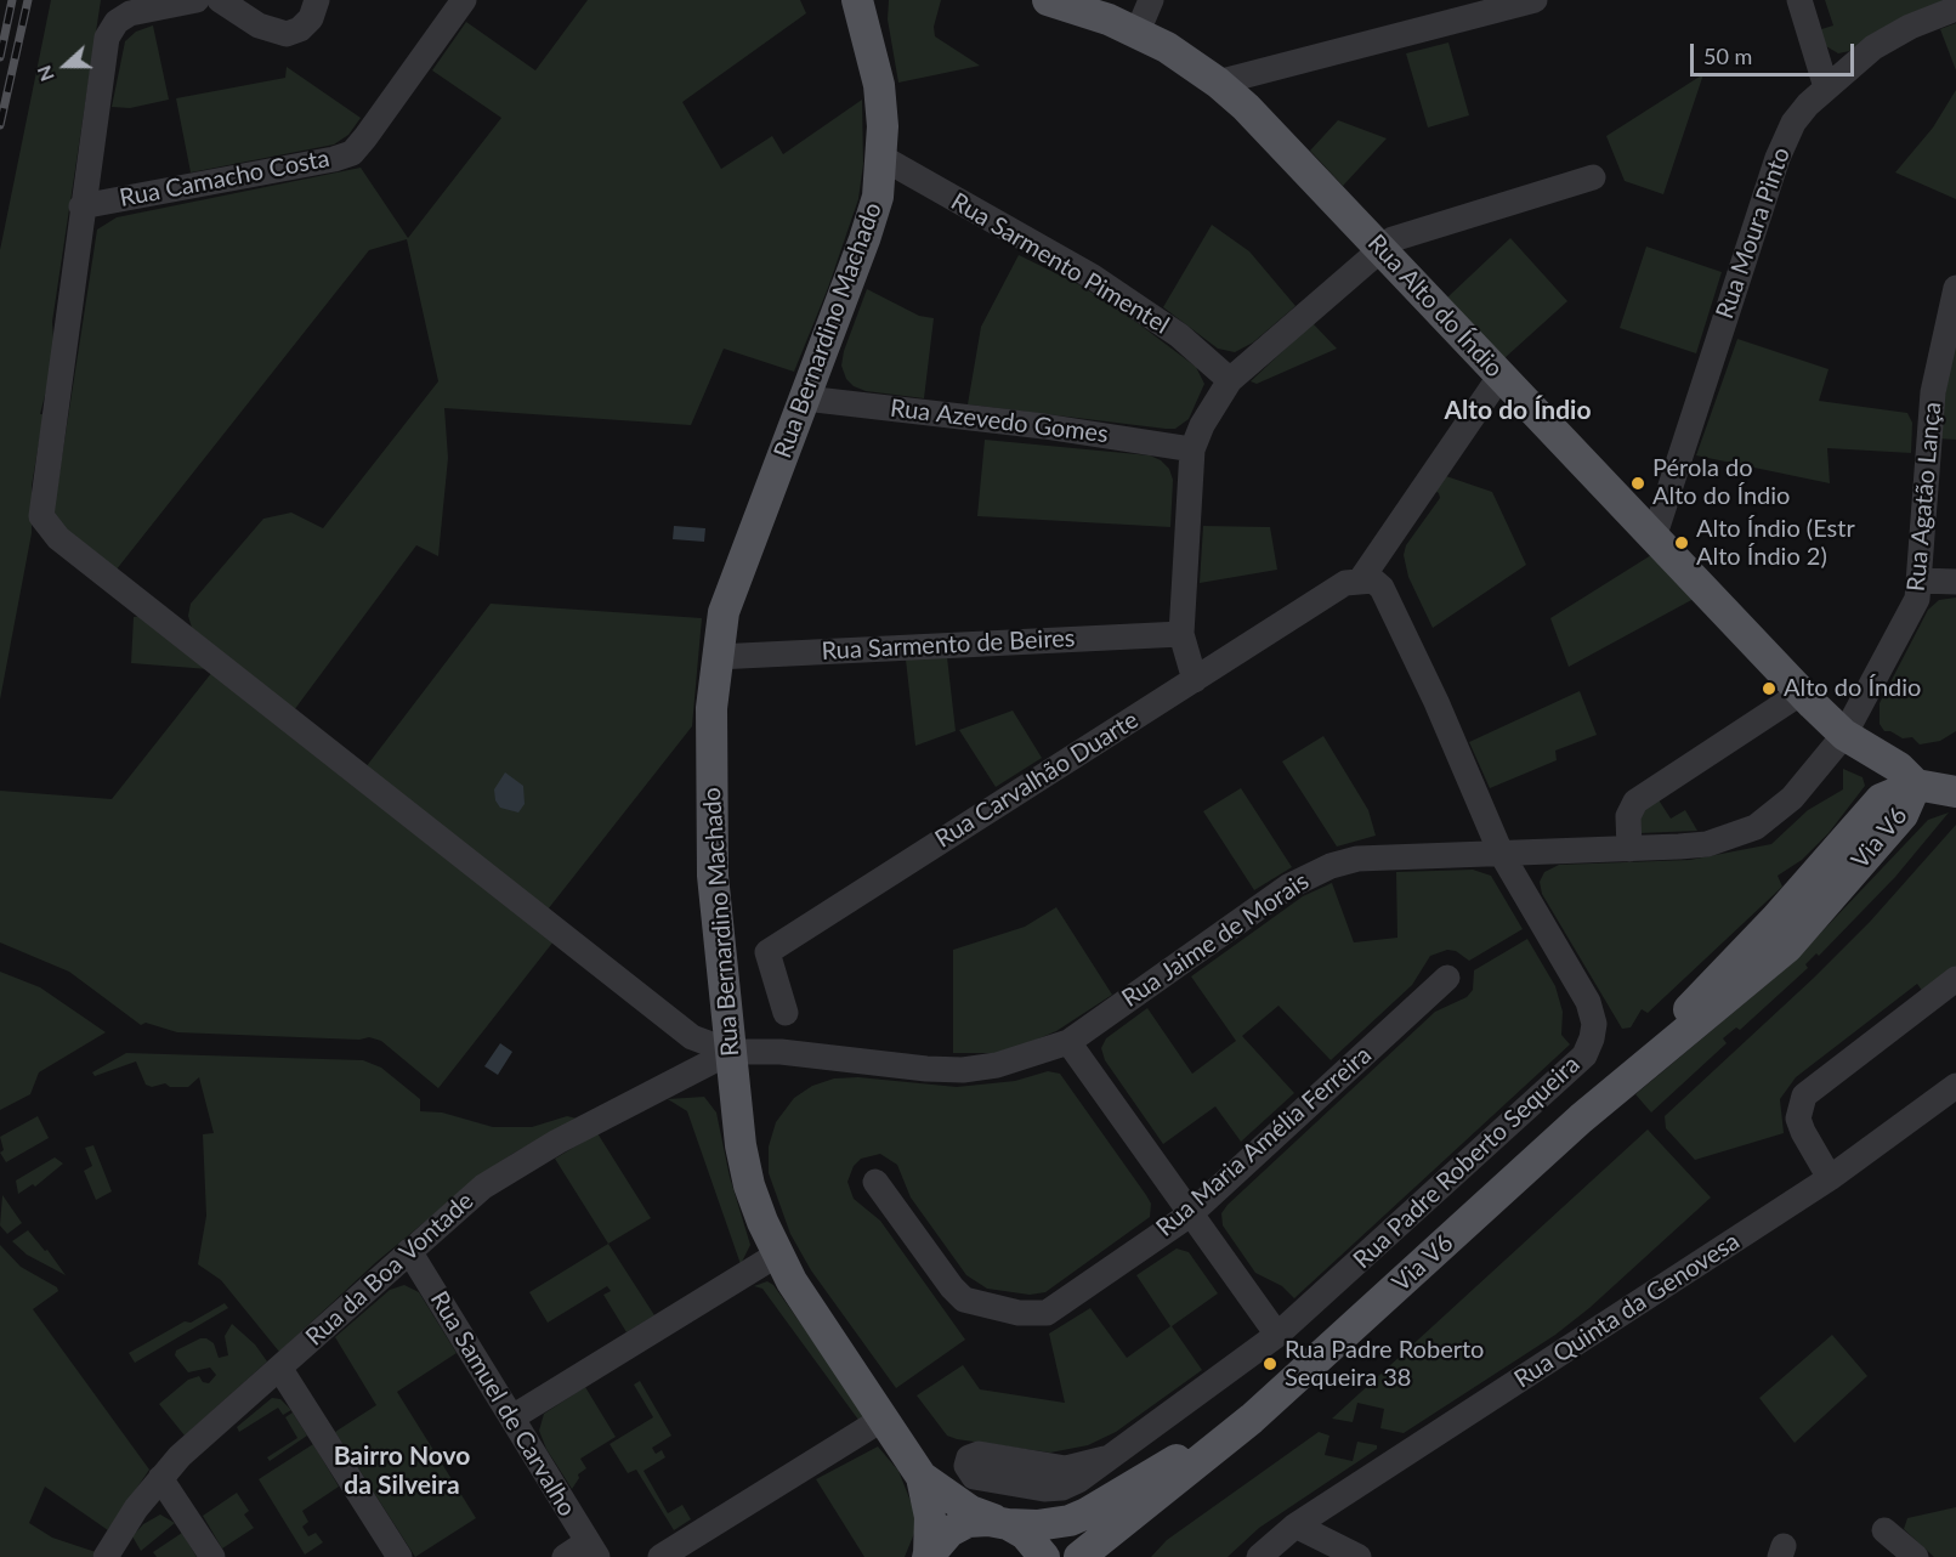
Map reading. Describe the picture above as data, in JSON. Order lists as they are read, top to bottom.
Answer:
{
  "streets": {
    "main road": ["Rua Alto do Índio", "Rua Bernardino Machado", "Via V6"],
    "street": [
      "Rua Camacho Costa",
      "Rua Moura Pinto",
      "Rua Sarmento Pimentel",
      "Rua Azevedo Gomes",
      "Rua Agatão Lança",
      "Rua Sarmento de Beires",
      "Rua Carvalhão Duarte",
      "Rua Jaime de Morais",
      "Rua Maria Amélia Ferreira",
      "Rua Padre Roberto Sequeira",
      "Rua da Boa Vontade",
      "Rua Quinta da Genovesa",
      "Rua Samuel de Carvalho"
    ]
  },
  "crossings": [
    ["Rua Moura Pinto", "Rua Alto do Índio"],
    ["Rua Sarmento Pimentel", "Rua Bernardino Machado"],
    ["Rua Alto do Índio", "Rua Agatão Lança"],
    ["Rua Alto do Índio", "Via V6"],
    ["Rua Alto do Índio", "Rua Jaime de Morais"],
    ["Rua Bernardino Machado", "Rua Azevedo Gomes"],
    ["Rua Bernardino Machado", "Rua Sarmento de Beires"],
    ["Rua Bernardino Machado", "Via V6"],
    ["Rua Bernardino Machado", "Rua Jaime de Morais"],
    ["Rua Bernardino Machado", "Rua da Boa Vontade"],
    ["Rua Agatão Lança", "Rua Jaime de Morais"],
    ["Rua Carvalhão Duarte", "Rua Padre Roberto Sequeira"],
    ["Rua Jaime de Morais", "Rua Padre Roberto Sequeira"],
    ["Rua Jaime de Morais", "Rua da Boa Vontade"],
    ["Rua da Boa Vontade", "Rua Samuel de Carvalho"]
  ],
  "districts": ["Alto do Índio", "Bairro Novo da Silveira"],
  "places": [
    "Pérola do Alto do Índio",
    "Alto Índio (Estr Alto Índio 2)",
    "Alto do Índio",
    "Rua Padre Roberto Sequeira 38"
  ],
  "scale_bar": "50 m",
  "north": "left"
}
